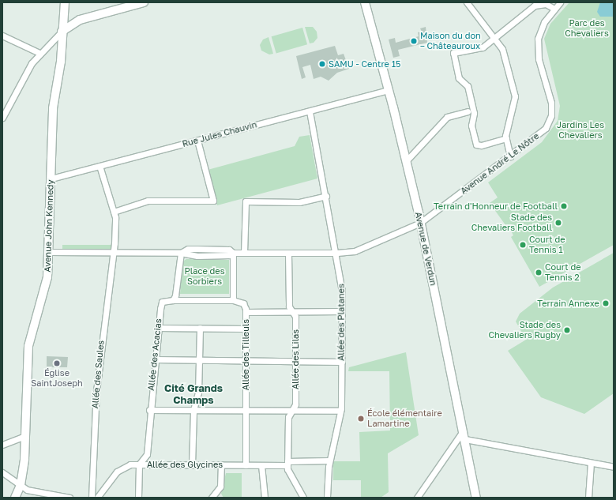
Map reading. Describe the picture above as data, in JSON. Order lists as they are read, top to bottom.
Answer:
{
  "streets": {
    "main road": ["Avenue John Kennedy", "Avenue de Verdun"],
    "street": [
      "Rue Jules Chauvin",
      "Avenue André Le Nôtre",
      "Allée des Platanes",
      "Allée des Acacias",
      "Allée des Tilleuls",
      "Allée des Lilas",
      "Allée des Saules",
      "Allée des Glycines"
    ]
  },
  "crossings": [
    ["Rue Jules Chauvin", "Avenue John Kennedy"],
    ["Rue Jules Chauvin", "Avenue de Verdun"],
    ["Rue Jules Chauvin", "Allée des Platanes"],
    ["Avenue André Le Nôtre", "Avenue John Kennedy"],
    ["Avenue André Le Nôtre", "Avenue de Verdun"],
    ["Avenue André Le Nôtre", "Allée des Platanes"],
    ["Avenue André Le Nôtre", "Allée des Lilas"],
    ["Avenue André Le Nôtre", "Allée des Saules"],
    ["Allée des Platanes", "Allée des Glycines"],
    ["Allée des Acacias", "Allée des Glycines"],
    ["Allée des Tilleuls", "Allée des Glycines"],
    ["Allée des Lilas", "Allée des Glycines"]
  ],
  "districts": ["Cité Grands Champs"],
  "parks": ["Parc des Chevaliers", "Jardins Les Chevaliers", "Place des Sorbiers"],
  "places": [
    "Maison du don – Châteauroux",
    "SAMU - Centre 15",
    "Terrain d'Honneur de Football",
    "Stade des Chevaliers Football",
    "Court de Tennis 1",
    "Court de Tennis 2",
    "Terrain Annexe",
    "Stade des Chevaliers Rugby",
    "Église SaintJoseph",
    "École élémentaire Lamartine"
  ]
}
